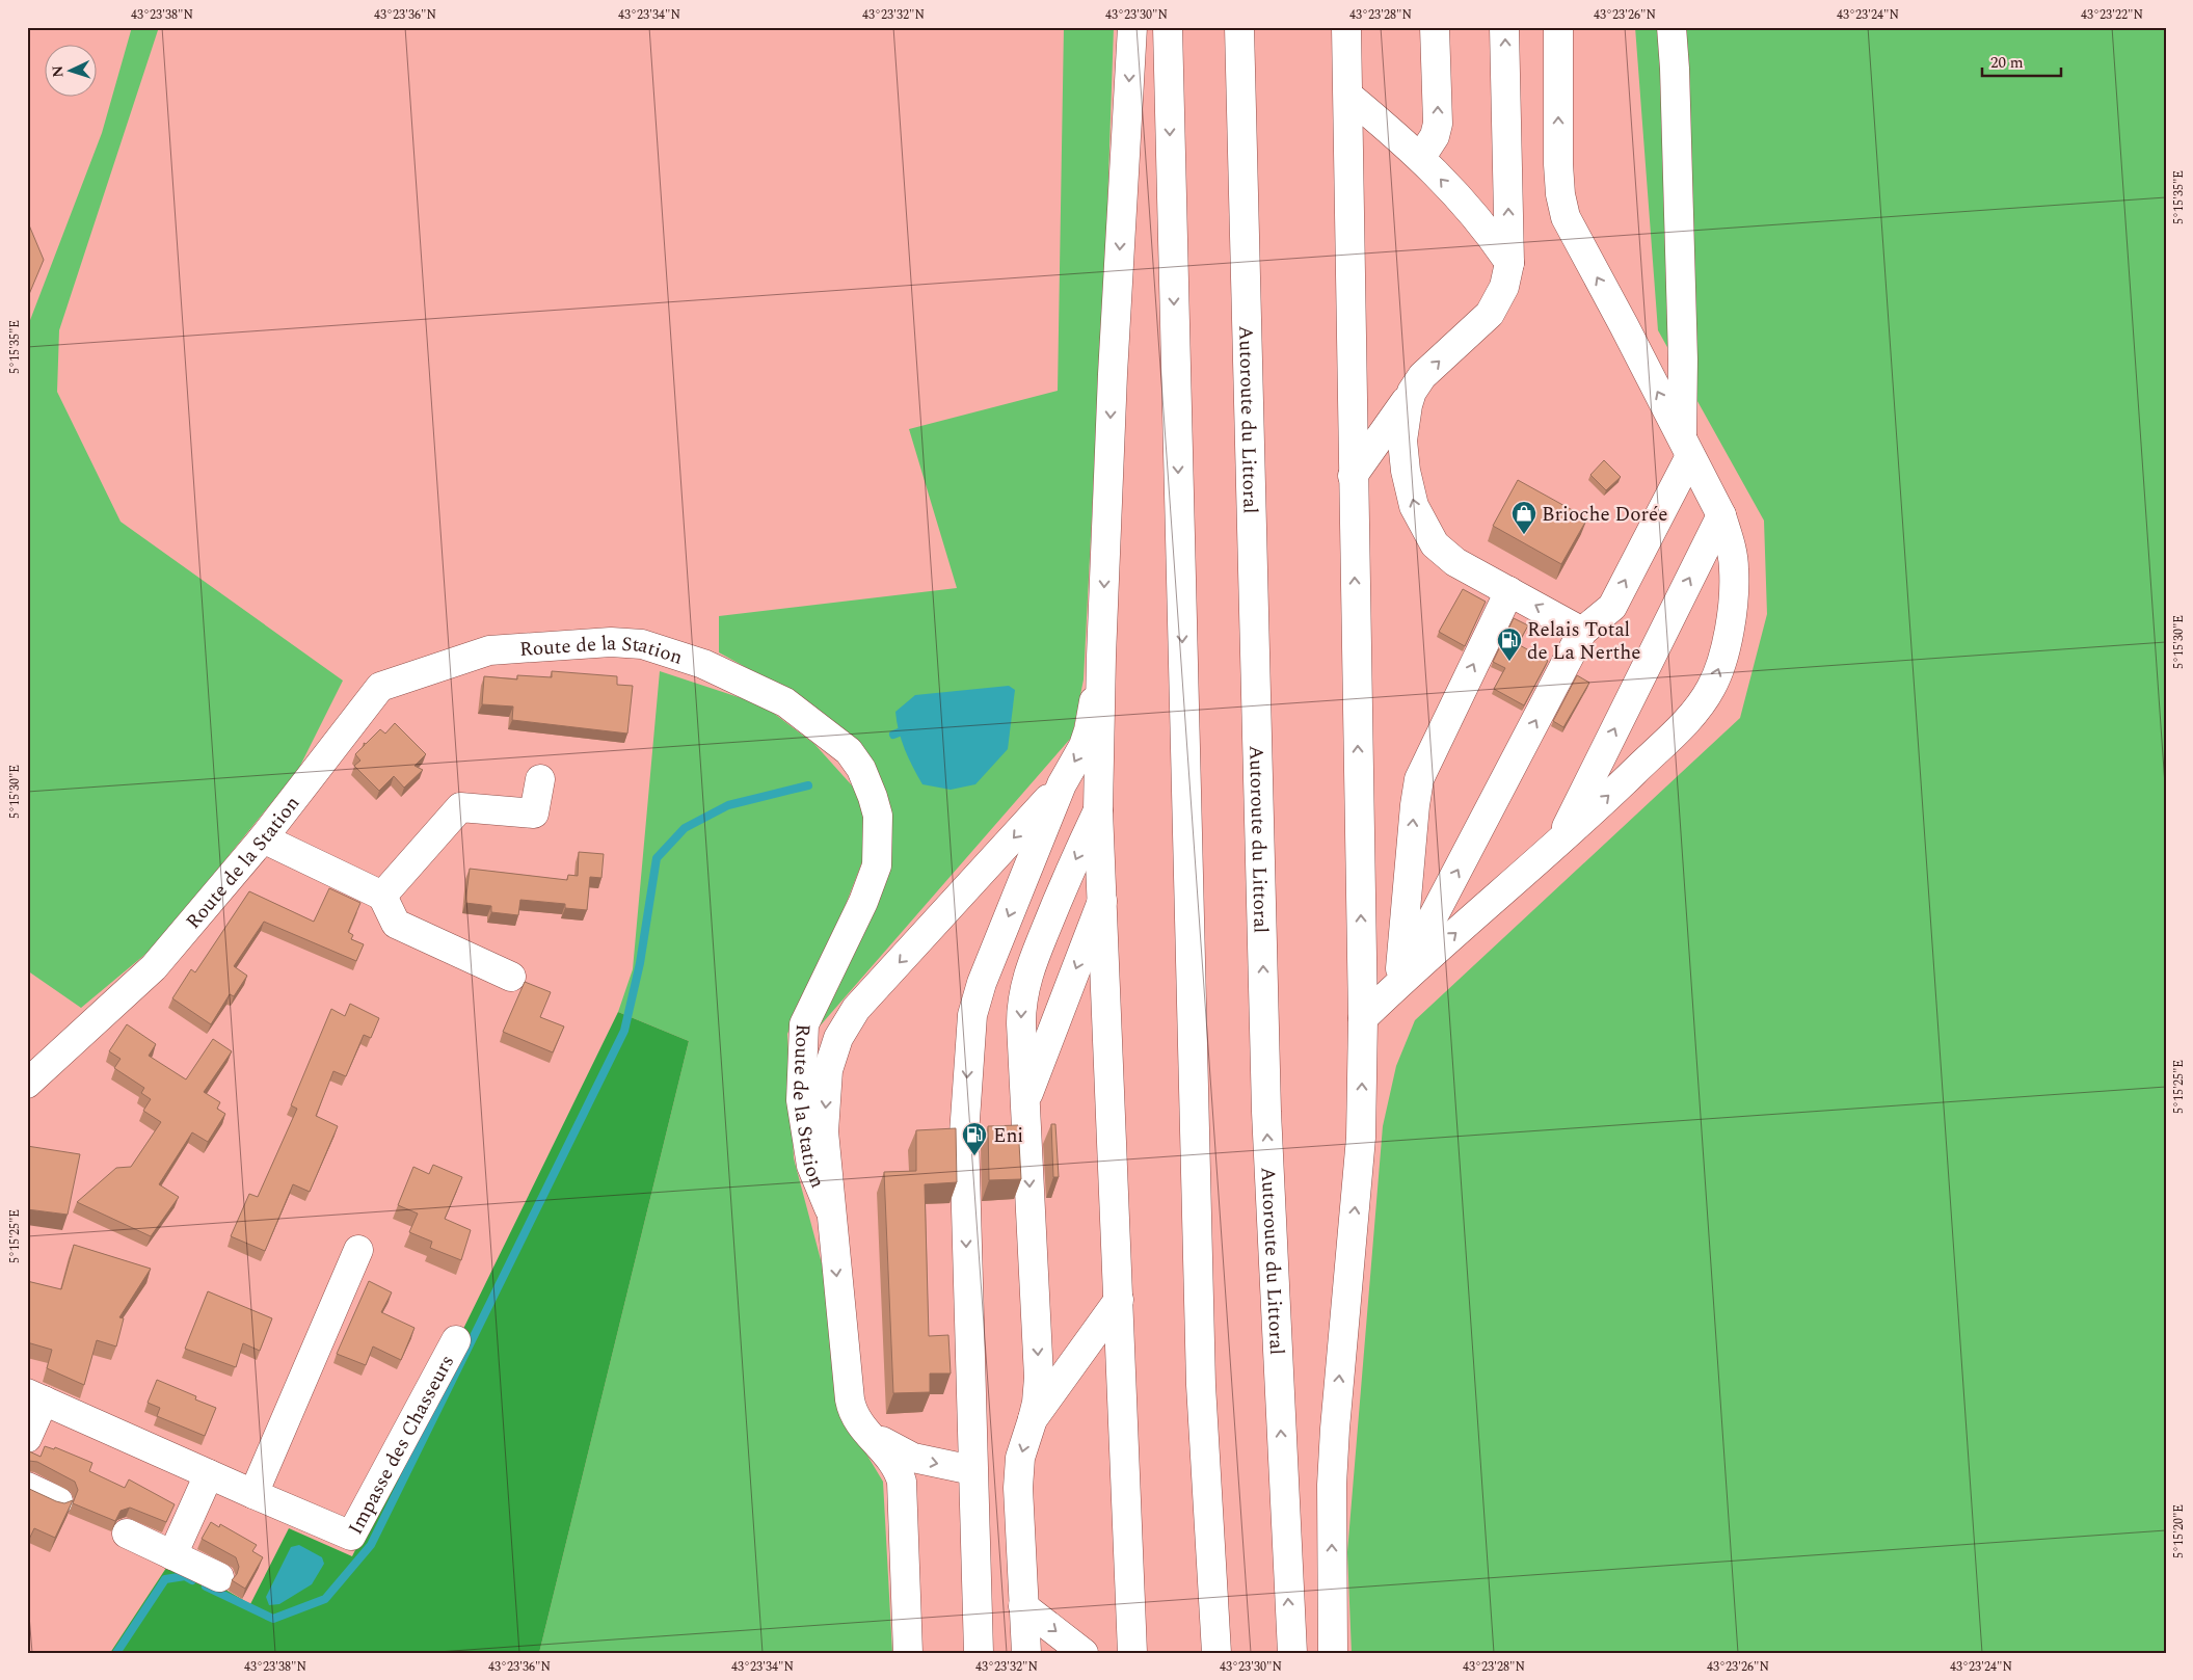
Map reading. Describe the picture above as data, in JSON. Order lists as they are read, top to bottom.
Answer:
{
  "streets": {
    "main road": ["Autoroute du Littoral", "Route de la Station", "Impasse des Chasseurs"]
  },
  "places": {
    "shop": ["Brioche Dorée"],
    "fuel station": ["Relais Total de La Nerthe", "Eni"]
  },
  "scale_bar": "20 m",
  "north": "left",
  "coordinates": [
    "43°23'38\"N",
    "43°23'36\"N",
    "43°23'34\"N",
    "43°23'32\"N",
    "43°23'30\"N",
    "43°23'28\"N",
    "43°23'26\"N",
    "43°23'24\"N",
    "43°23'22\"N",
    "5°15'35\"E",
    "5°15'30\"E",
    "5°15'25\"E",
    "5°15'20\"E"
  ]
}
